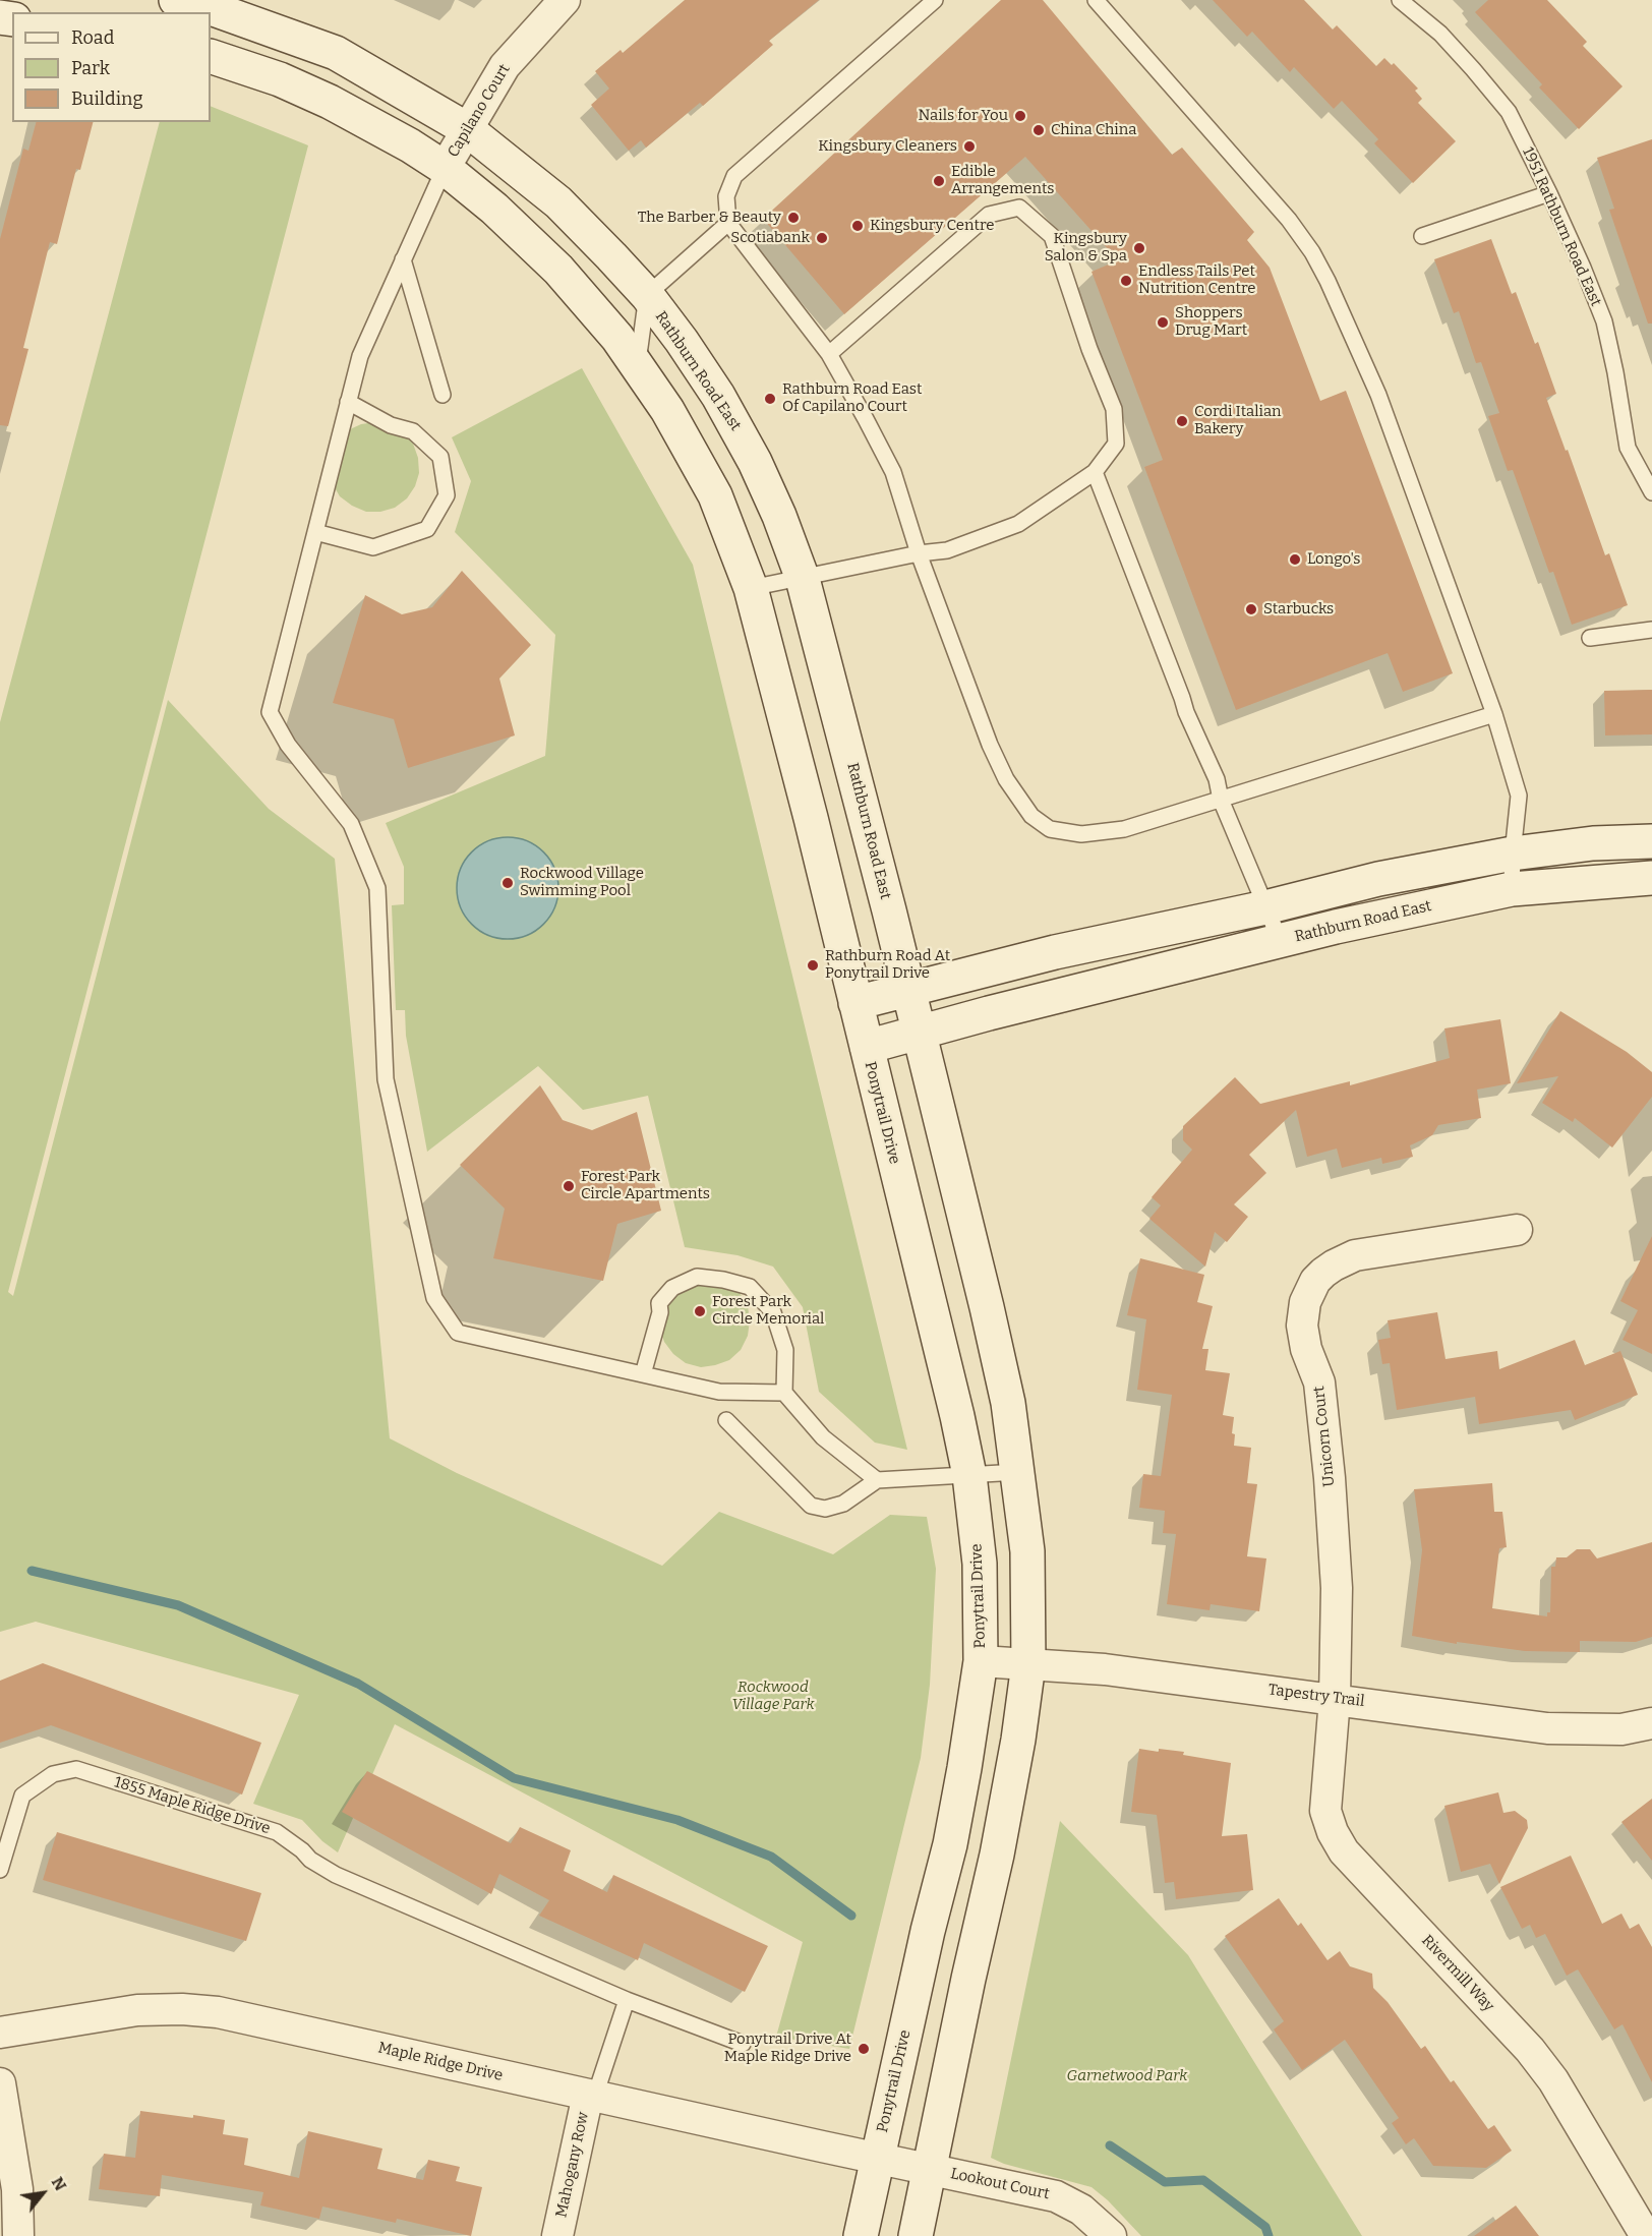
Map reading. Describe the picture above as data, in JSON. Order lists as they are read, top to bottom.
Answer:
{
  "streets": {
    "street": [
      "Capilano Court",
      "Rathburn Road East",
      "Ponytrail Drive",
      "Unicorn Court",
      "Tapestry Trail",
      "Rivermill Way",
      "Maple Ridge Drive",
      "Mahogany Row",
      "Lookout Court"
    ],
    "lane": ["1951 Rathburn Road East", "1855 Maple Ridge Drive"]
  },
  "crossings": [
    ["Capilano Court", "Rathburn Road East"],
    ["Rathburn Road East", "Ponytrail Drive"],
    ["Ponytrail Drive", "Tapestry Trail"],
    ["Ponytrail Drive", "Maple Ridge Drive"],
    ["Ponytrail Drive", "Lookout Court"],
    ["Unicorn Court", "Tapestry Trail"],
    ["Unicorn Court", "Rivermill Way"],
    ["Tapestry Trail", "Rivermill Way"],
    ["Maple Ridge Drive", "Mahogany Row"],
    ["Maple Ridge Drive", "Lookout Court"]
  ],
  "parks": ["Rockwood Village Park", "Garnetwood Park"],
  "places": [
    "Nails for You",
    "China China",
    "Kingsbury Cleaners",
    "Edible Arrangements",
    "The Barber & Beauty",
    "Kingsbury Centre",
    "Scotiabank",
    "Kingsbury Salon & Spa",
    "Endless Tails Pet Nutrition Centre",
    "Shoppers Drug Mart",
    "Rathburn Road East Of Capilano Court",
    "Cordi Italian Bakery",
    "Longo's",
    "Starbucks",
    "Rockwood Village Swimming Pool",
    "Rathburn Road At Ponytrail Drive",
    "Forest Park Circle Apartments",
    "Forest Park Circle Memorial",
    "Ponytrail Drive At Maple Ridge Drive"
  ],
  "legend": ["Road", "Park", "Building"],
  "north": "top right"
}
